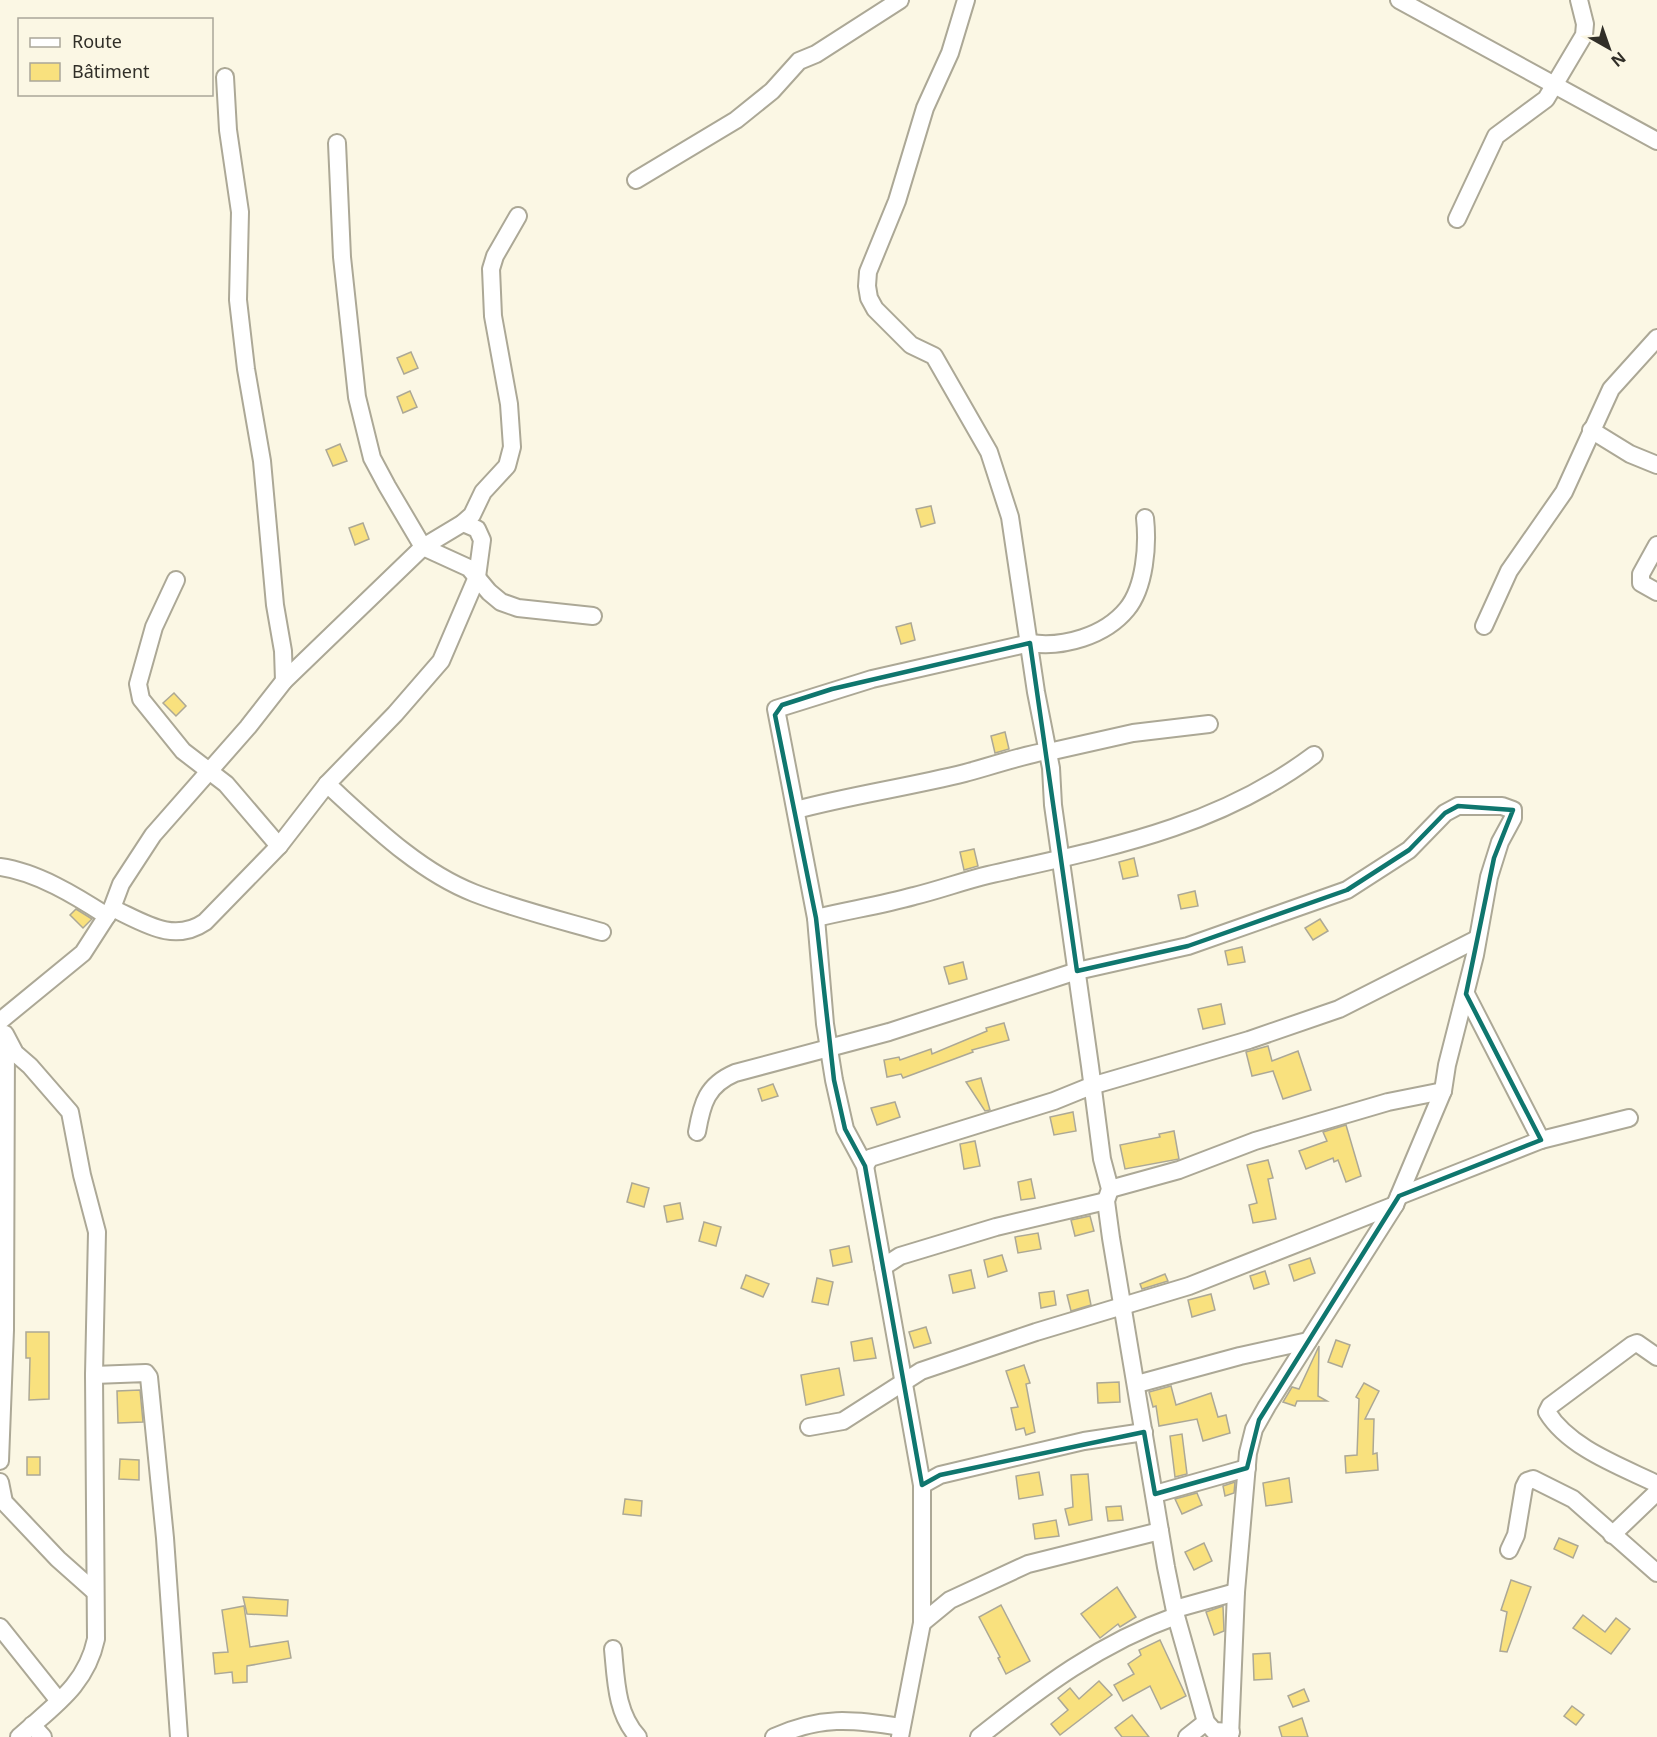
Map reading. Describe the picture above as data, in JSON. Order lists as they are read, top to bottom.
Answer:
{
  "legend": ["Route", "Bâtiment"],
  "north": "bottom right"
}
